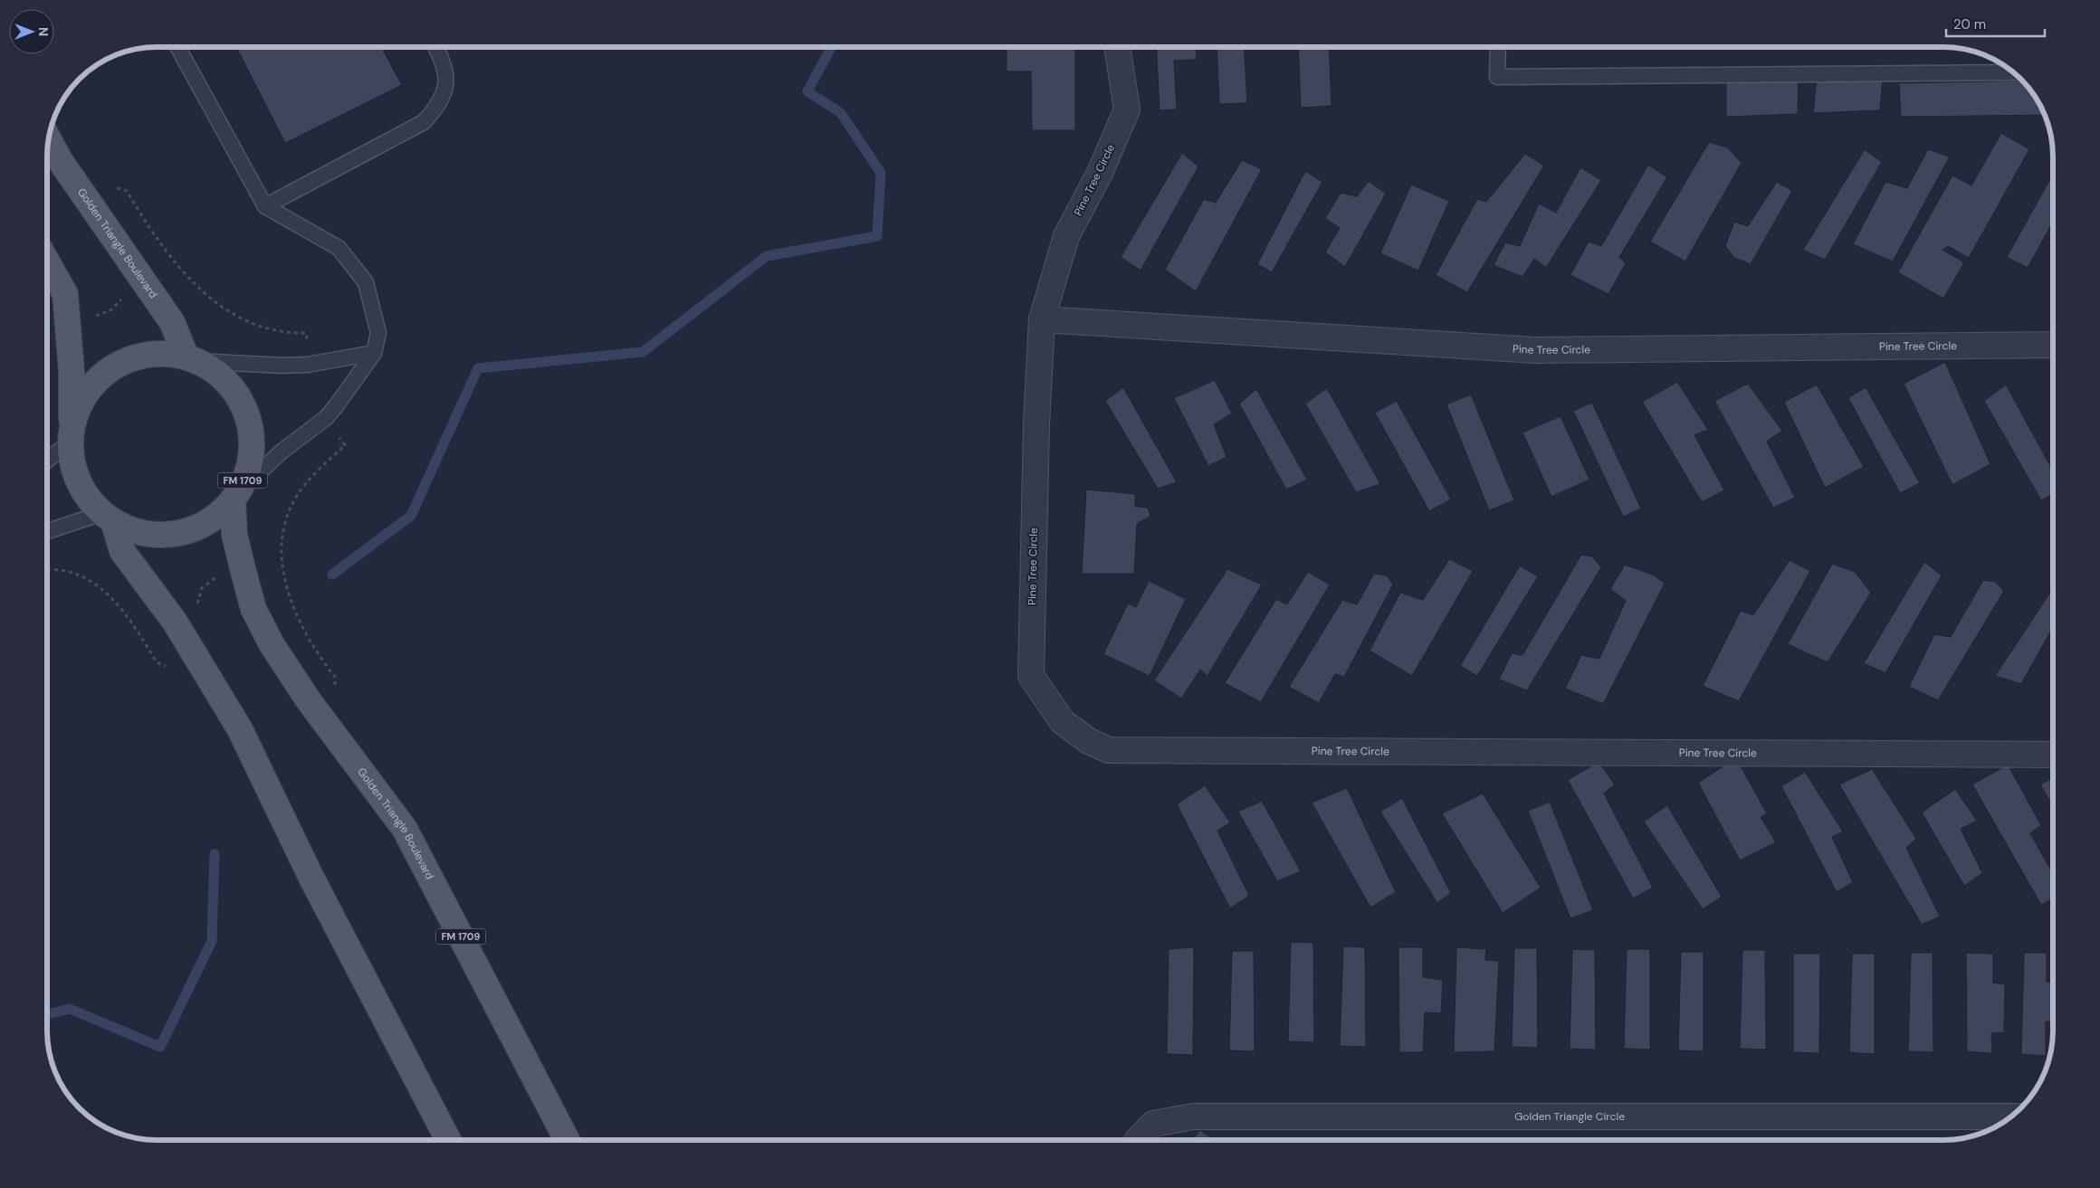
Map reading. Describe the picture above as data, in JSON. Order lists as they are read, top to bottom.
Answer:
{
  "streets": {
    "main road": ["Golden Triangle Boulevard", "FM 1709"],
    "street": ["Pine Tree Circle", "Golden Triangle Circle"]
  },
  "crossings": [
    ["Golden Triangle Boulevard", "FM 1709"]
  ],
  "scale_bar": "20 m",
  "north": "right"
}
